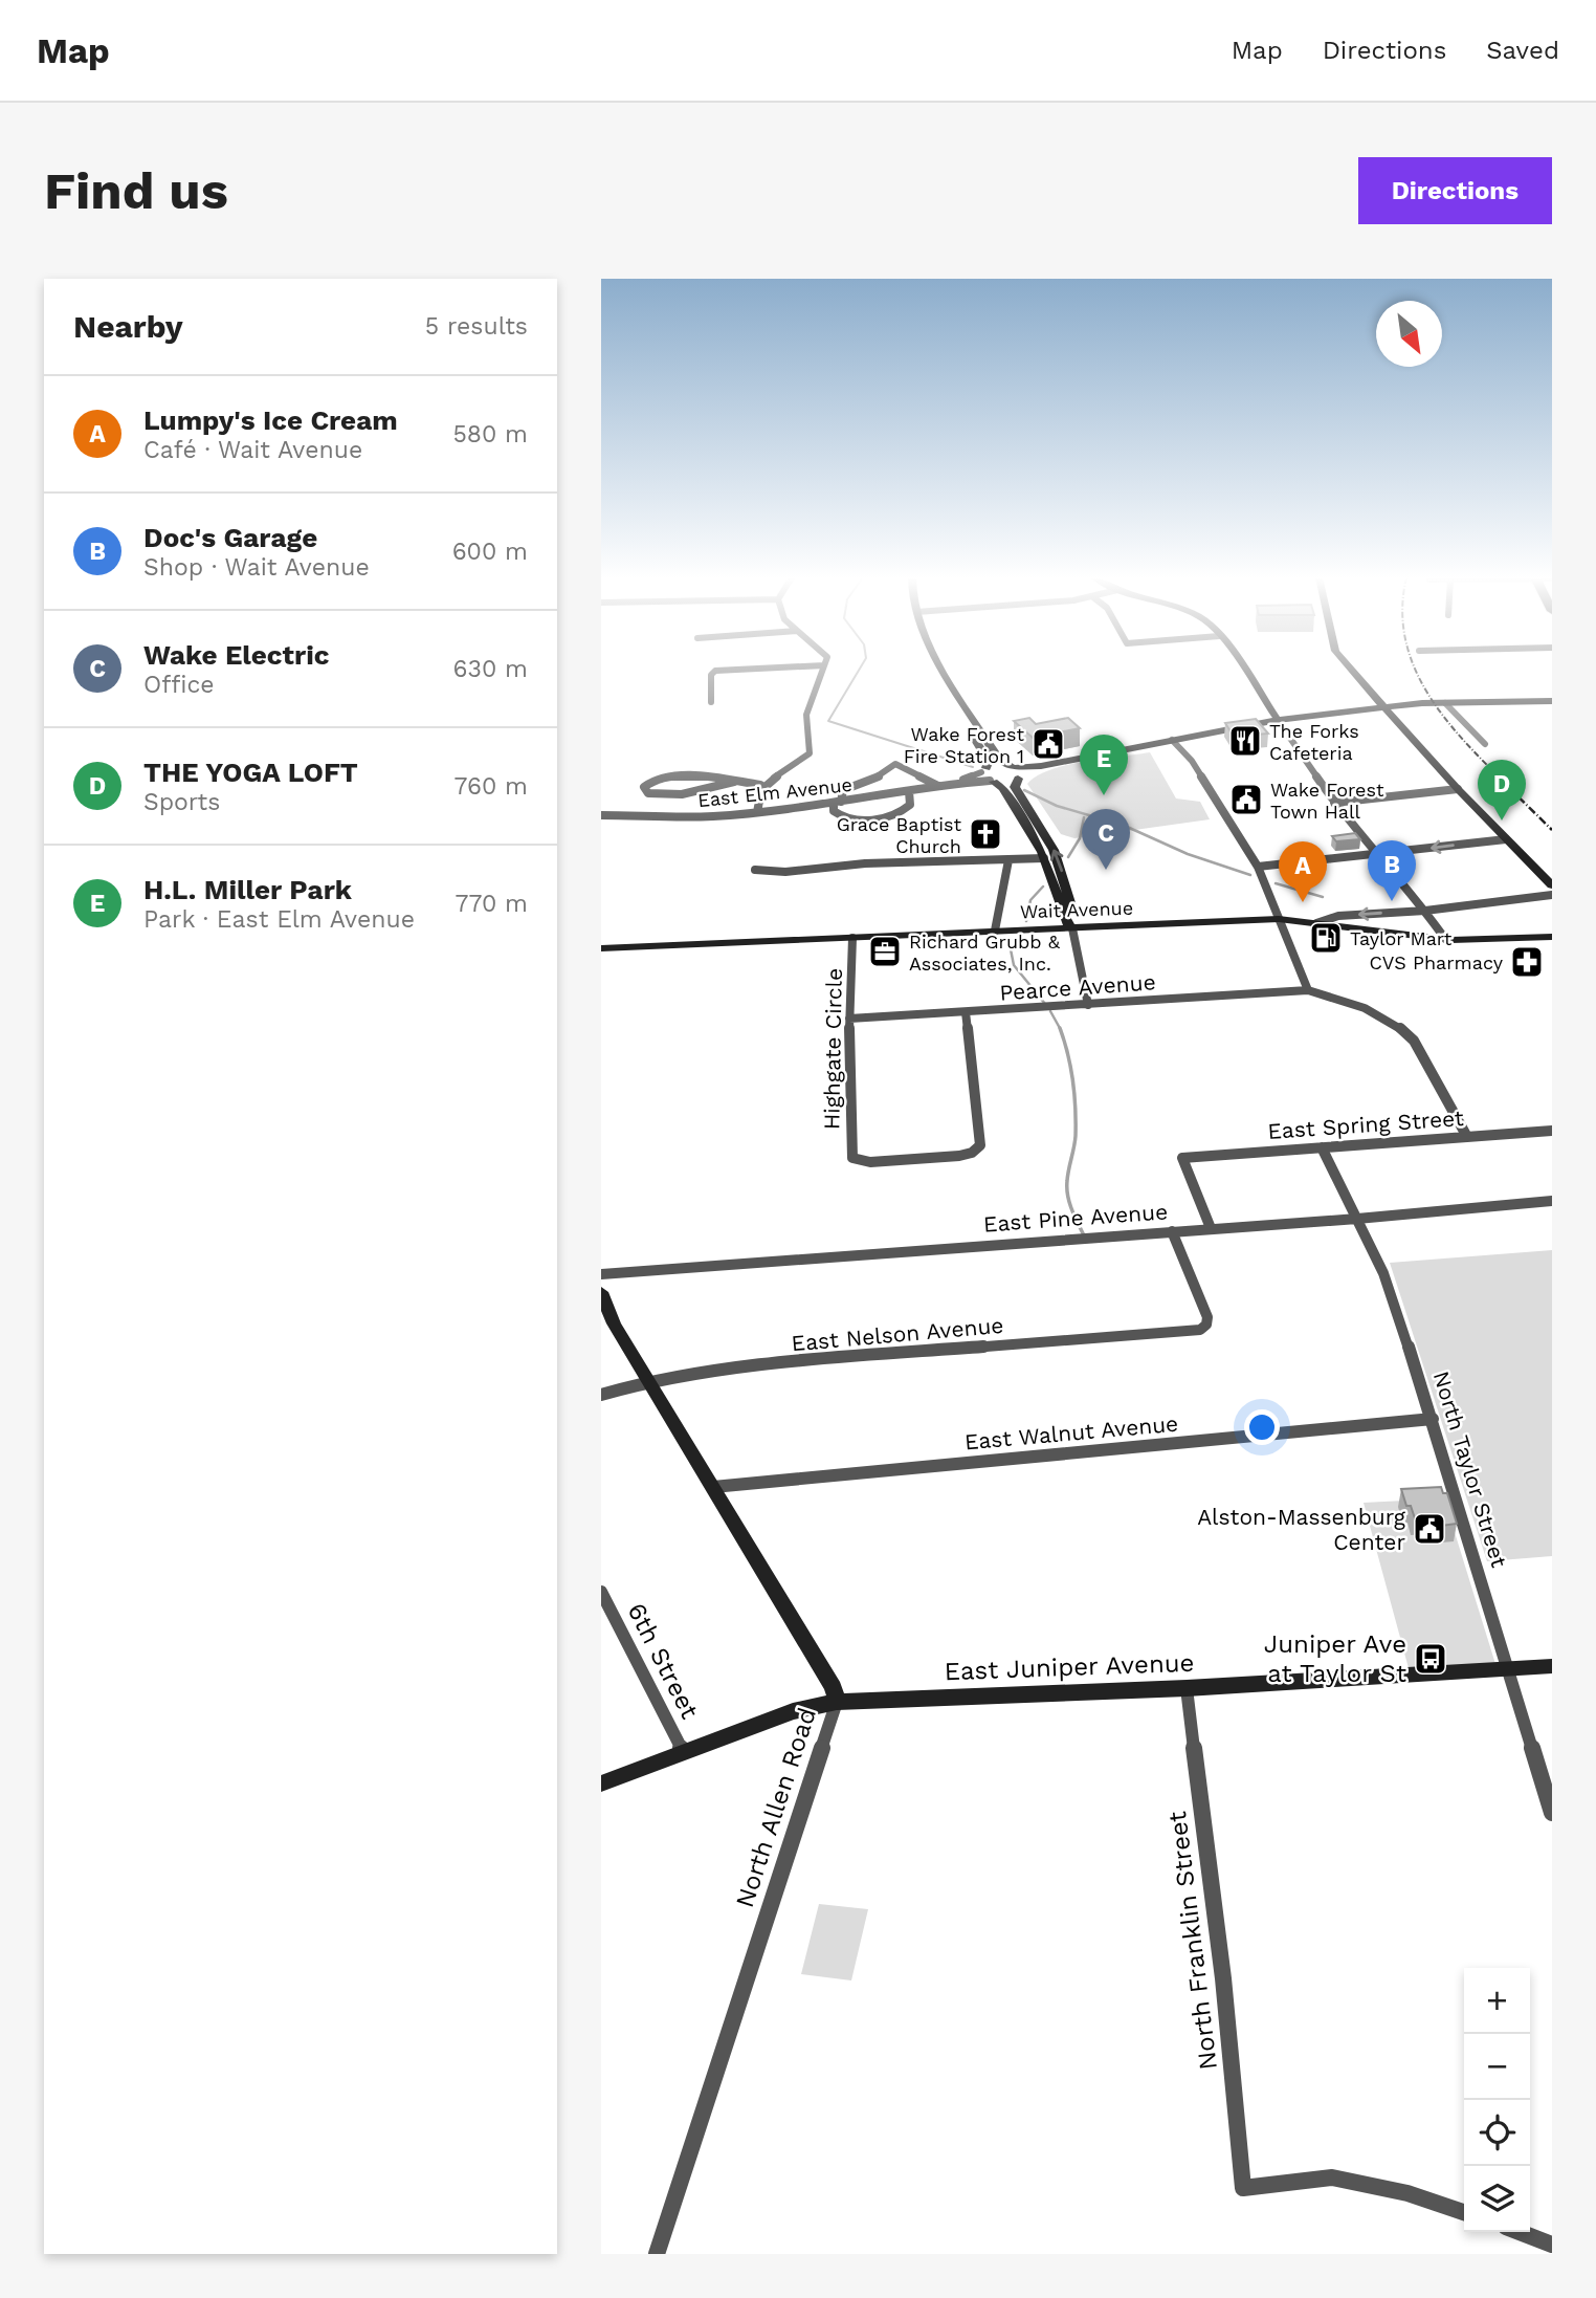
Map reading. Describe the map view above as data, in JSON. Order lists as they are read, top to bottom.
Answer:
{
  "streets": {
    "street": [
      "East Elm Avenue",
      "Wait Avenue",
      "Pearce Avenue",
      "Highgate Circle",
      "East Spring Street",
      "East Pine Avenue",
      "East Nelson Avenue",
      "East Walnut Avenue",
      "North Taylor Street",
      "6th Street",
      "East Juniper Avenue",
      "North Allen Road",
      "North Franklin Street"
    ]
  },
  "crossings": [
    ["Wait Avenue", "Highgate Circle"],
    ["Pearce Avenue", "Highgate Circle"],
    ["East Spring Street", "East Pine Avenue"],
    ["East Spring Street", "North Taylor Street"],
    ["East Pine Avenue", "East Nelson Avenue"],
    ["East Pine Avenue", "North Taylor Street"],
    ["East Nelson Avenue", "North Allen Road"],
    ["East Walnut Avenue", "North Taylor Street"],
    ["East Walnut Avenue", "North Allen Road"],
    ["North Taylor Street", "East Juniper Avenue"],
    ["6th Street", "East Juniper Avenue"],
    ["East Juniper Avenue", "North Allen Road"],
    ["East Juniper Avenue", "North Franklin Street"]
  ],
  "places": {
    "restaurant": ["The Forks Cafeteria"],
    "public building": ["Wake Forest Fire Station 1", "Wake Forest Town Hall", "Alston-Massenburg Center"],
    "church": ["Grace Baptist Church"],
    "fuel station": ["Taylor Mart"],
    "office": ["Richard Grubb & Associates, Inc."],
    "pharmacy": ["CVS Pharmacy"],
    "bus stop": ["Juniper Ave at Taylor St"]
  },
  "north": "bottom right",
  "page": {
    "header": "Map",
    "nav": ["Map", "Directions", "Saved"],
    "buttons": "Directions",
    "title": "Find us",
    "heading": ["Nearby", "5 results"],
    "list": [
      {
        "mark": "A",
        "name": "Lumpy's Ice Cream",
        "note": "Café · Wait Avenue",
        "value": "580 m"
      },
      {
        "mark": "B",
        "name": "Doc's Garage",
        "note": "Shop · Wait Avenue",
        "value": "600 m"
      },
      {
        "mark": "C",
        "name": "Wake Electric",
        "note": "Office",
        "value": "630 m"
      },
      {
        "mark": "D",
        "name": "THE YOGA LOFT",
        "note": "Sports",
        "value": "760 m"
      },
      {
        "mark": "E",
        "name": "H.L. Miller Park",
        "note": "Park · East Elm Avenue",
        "value": "770 m"
      }
    ],
    "pins": [
      "E",
      "D",
      "C",
      "B",
      "A"
    ],
    "map_buttons": ["+", "−"]
  }
}
